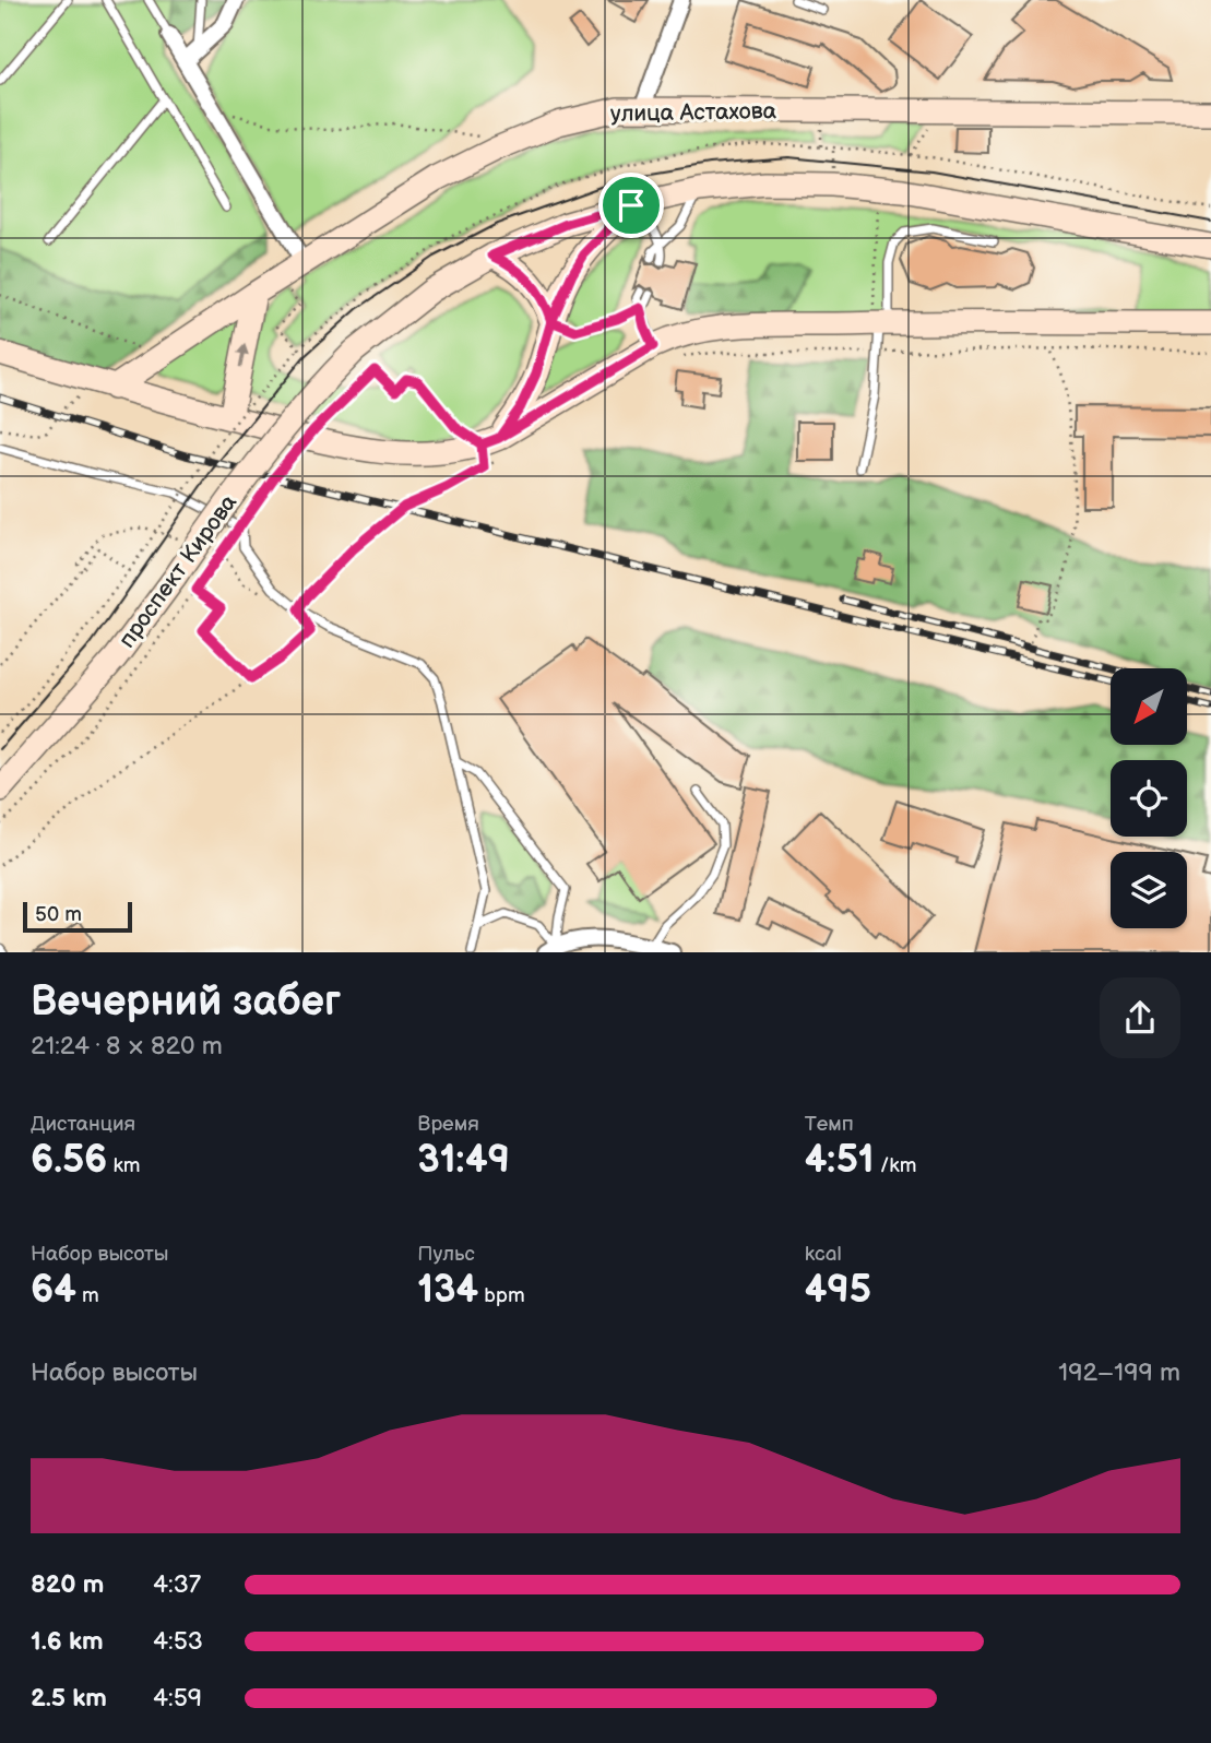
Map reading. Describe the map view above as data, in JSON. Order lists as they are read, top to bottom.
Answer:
{
  "streets": {
    "main road": ["улица Астахова", "проспект Кирова"]
  },
  "scale_bar": "50 m",
  "north": "bottom left",
  "page": {
    "scale": "50 m",
    "heading": ["Вечерний забег", "21:24 · 8 × 820 m"],
    "stats": [
      ["Дистанция", "6.56 km"],
      ["Время", "31:49"],
      ["Темп", "4:51 /km"],
      ["Набор высоты", "64 m"],
      ["Пульс", "134 bpm"],
      ["kcal", "495"]
    ],
    "chart": ["Набор высоты", "192–199 m"],
    "list": [
      {
        "name": "820 m",
        "note": "4:37"
      },
      {
        "name": "1.6 km",
        "note": "4:53"
      },
      {
        "name": "2.5 km",
        "note": "4:59"
      }
    ]
  }
}
